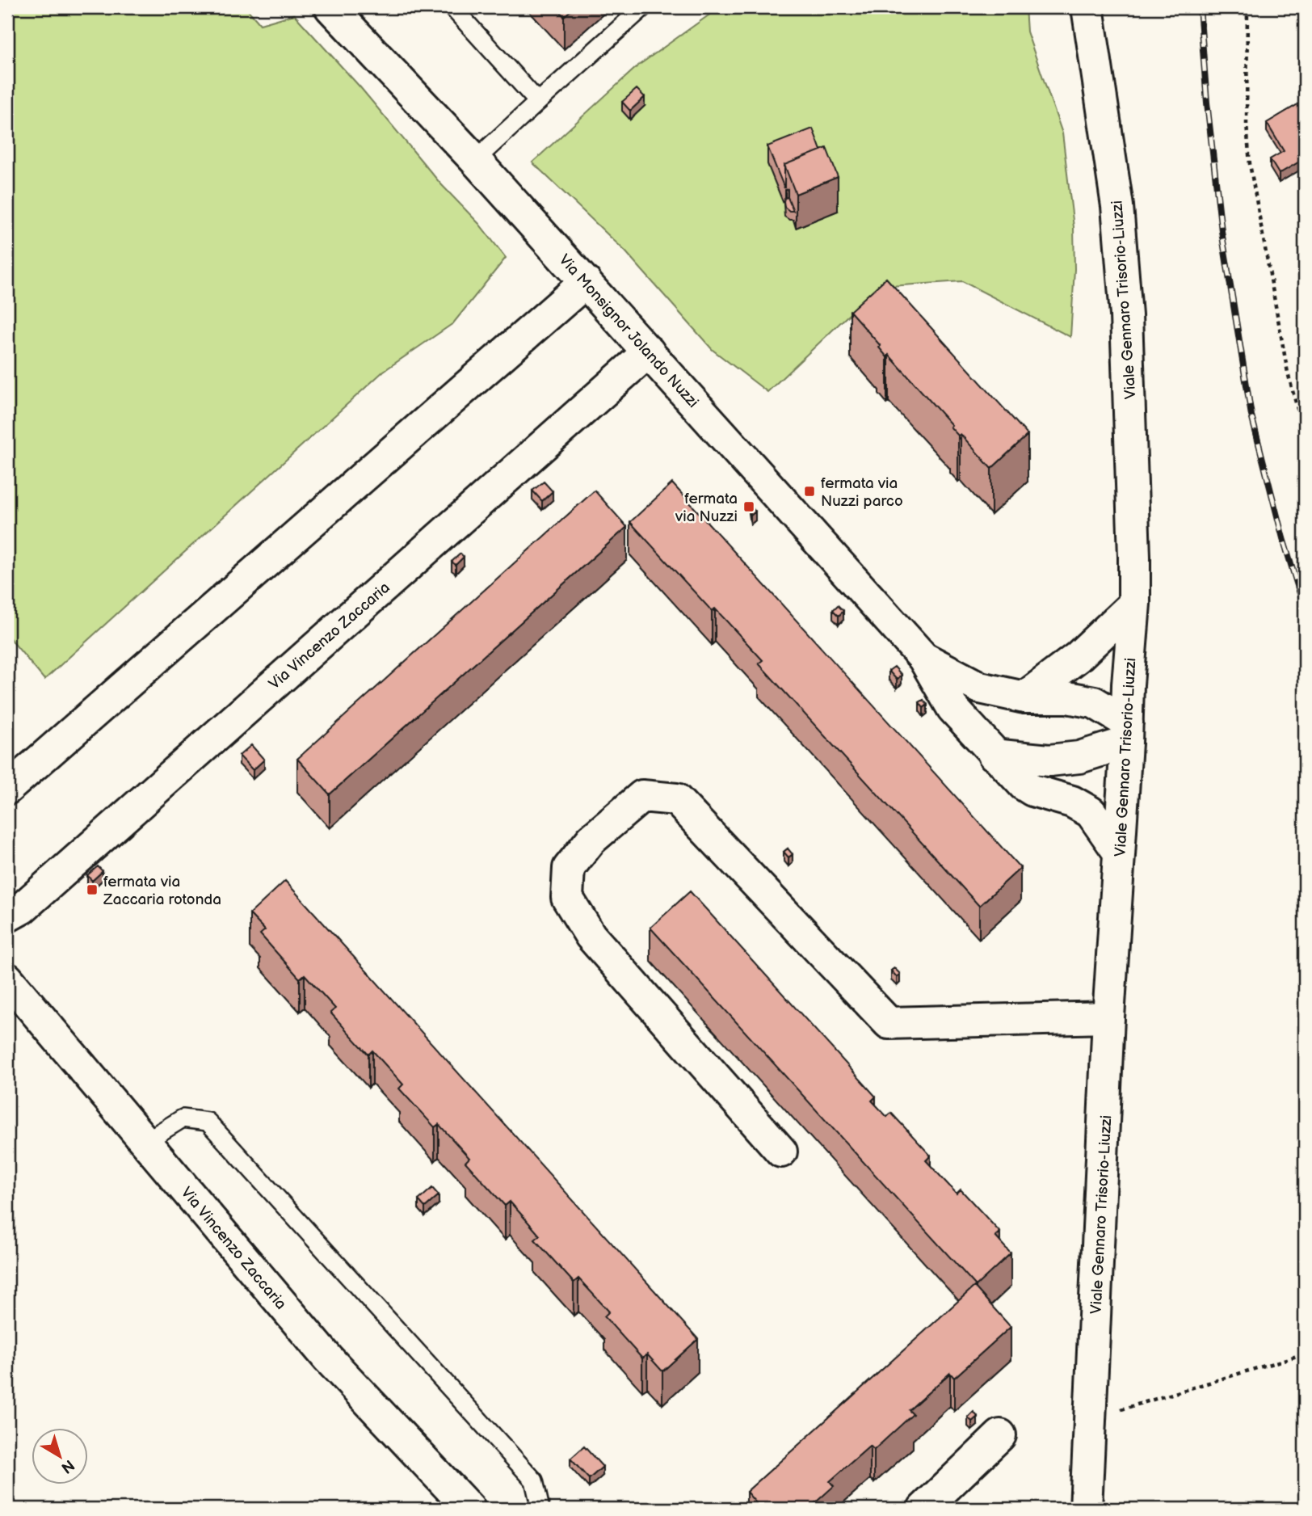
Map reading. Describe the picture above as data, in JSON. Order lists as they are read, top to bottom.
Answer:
{
  "streets": {
    "street": ["Viale Gennaro Trisorio-Liuzzi", "Via Monsignor Jolando Nuzzi", "Via Vincenzo Zaccaria"]
  },
  "crossings": [
    ["Via Monsignor Jolando Nuzzi", "Via Vincenzo Zaccaria"]
  ],
  "places": {
    "transit": ["fermata via Nuzzi parco", "fermata via Nuzzi", "fermata via Zaccaria rotonda"]
  },
  "north": "bottom right"
}
